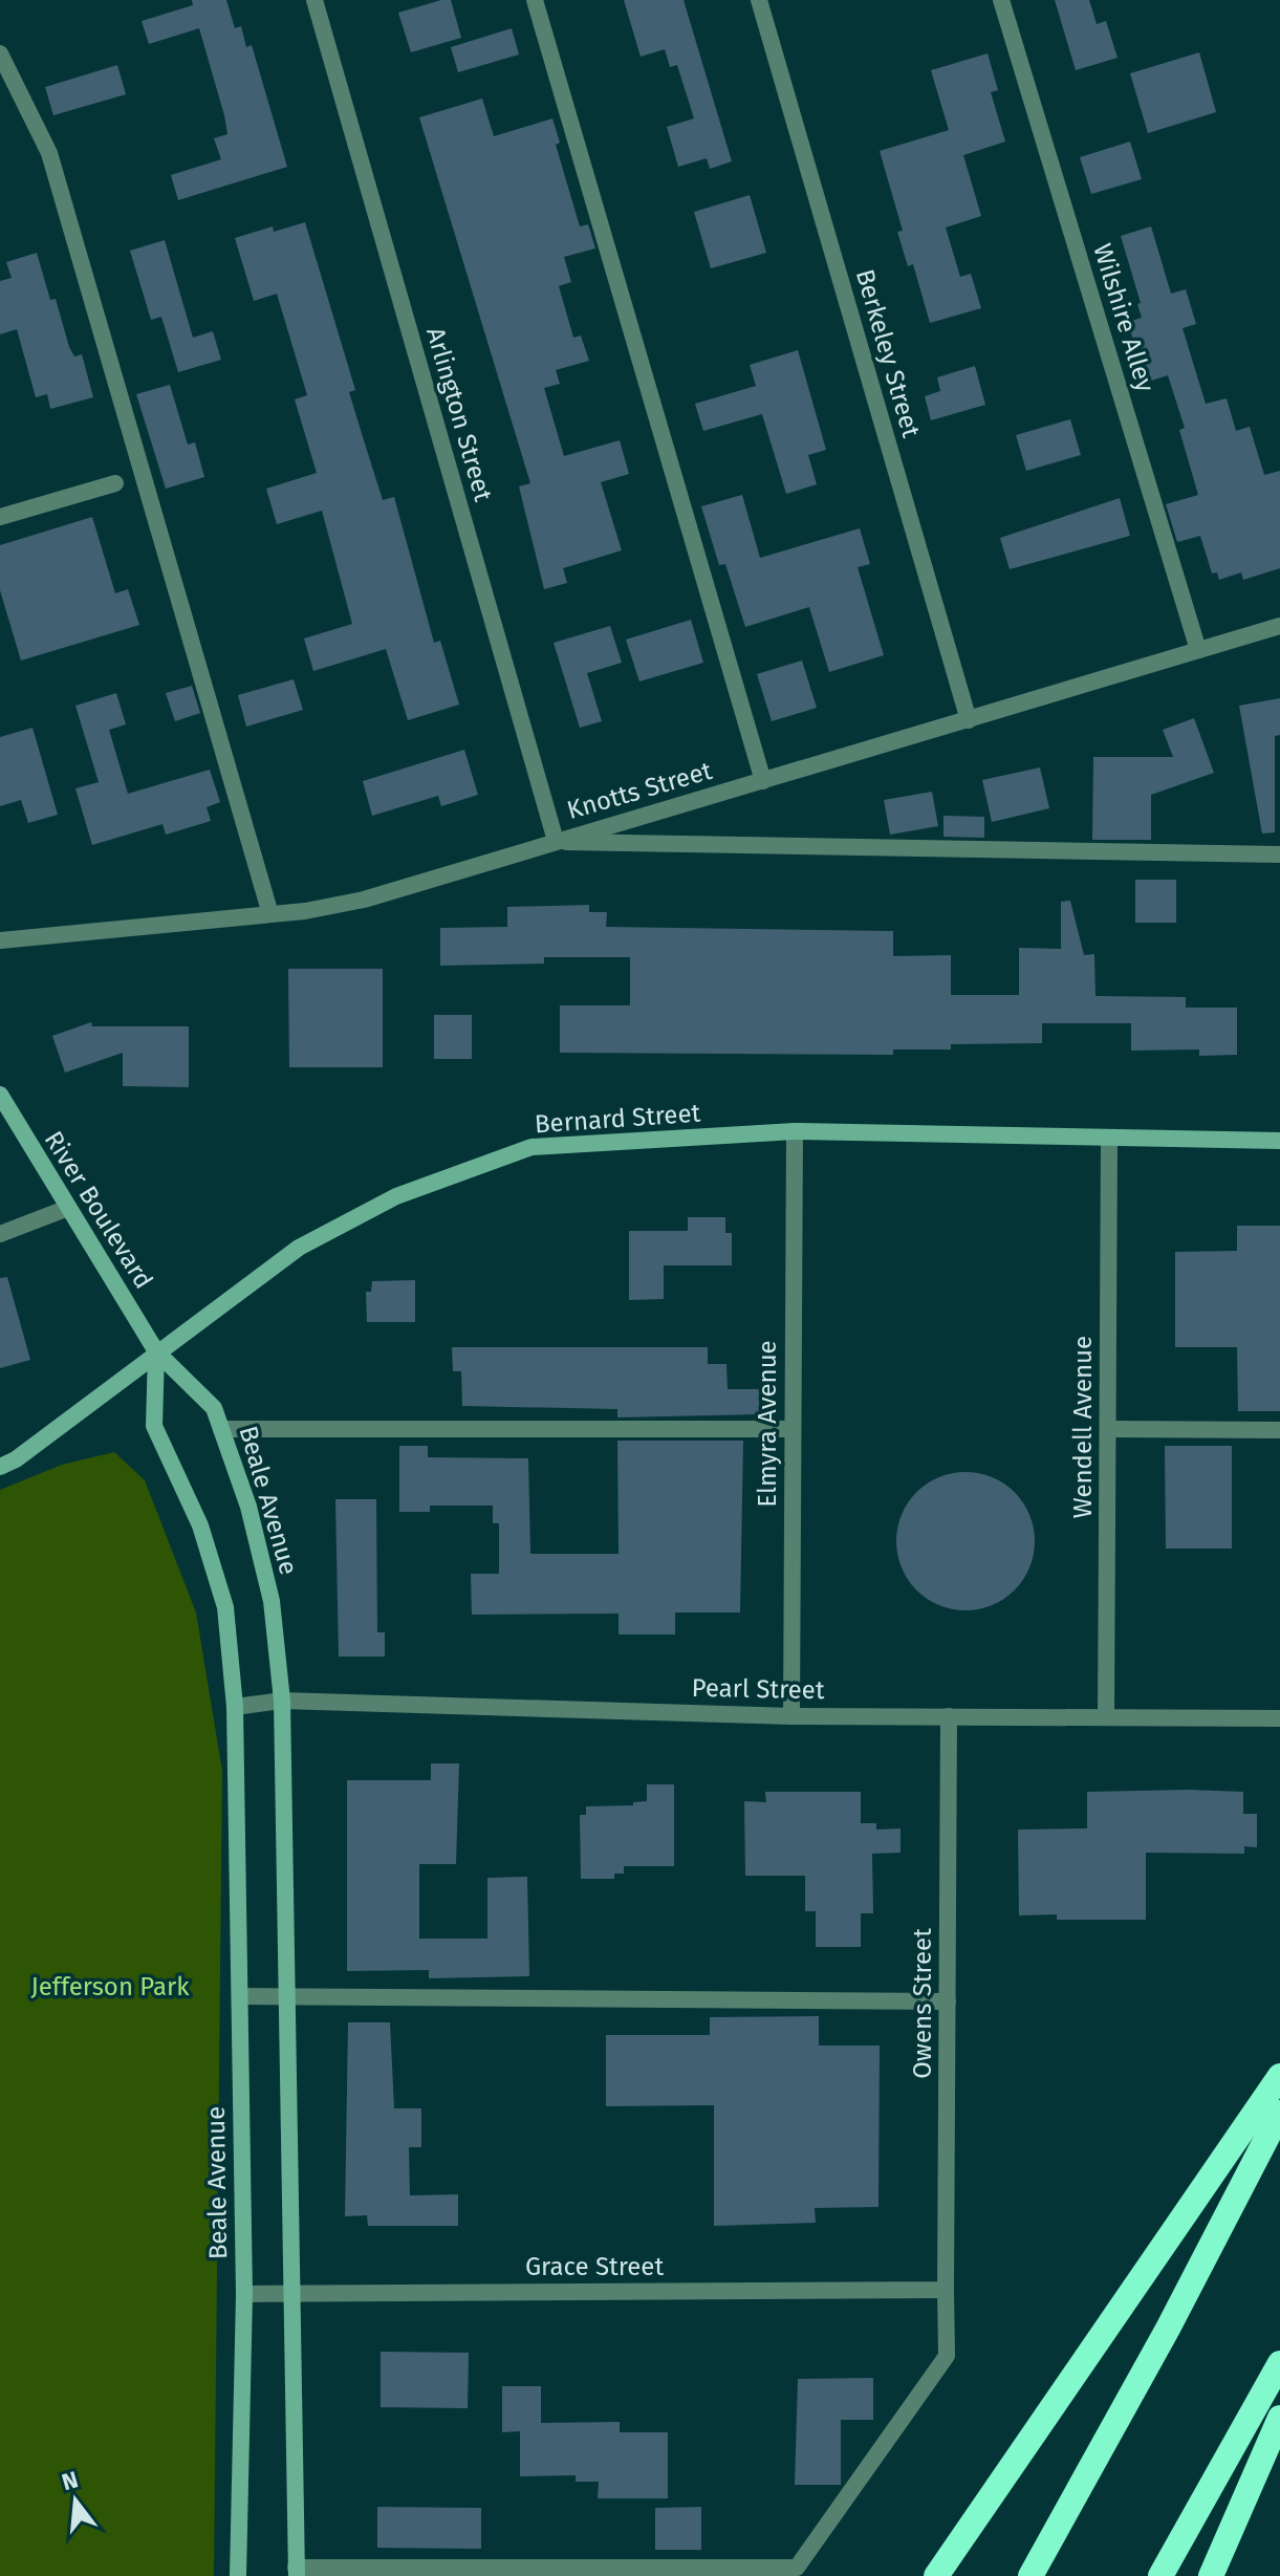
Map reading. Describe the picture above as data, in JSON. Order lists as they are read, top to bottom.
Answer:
{
  "streets": {
    "main road": ["Bernard Street", "River Boulevard", "Beale Avenue"],
    "street": [
      "Wilshire Alley",
      "Berkeley Street",
      "Arlington Street",
      "Knotts Street",
      "Elmyra Avenue",
      "Wendell Avenue",
      "Pearl Street",
      "Owens Street",
      "Grace Street"
    ]
  },
  "crossings": [
    ["Wilshire Alley", "Knotts Street"],
    ["Berkeley Street", "Knotts Street"],
    ["Arlington Street", "Knotts Street"],
    ["Bernard Street", "River Boulevard"],
    ["Bernard Street", "Elmyra Avenue"],
    ["Bernard Street", "Wendell Avenue"],
    ["Bernard Street", "Beale Avenue"],
    ["River Boulevard", "Beale Avenue"],
    ["Elmyra Avenue", "Pearl Street"],
    ["Wendell Avenue", "Pearl Street"],
    ["Beale Avenue", "Pearl Street"],
    ["Beale Avenue", "Owens Street"],
    ["Beale Avenue", "Grace Street"],
    ["Pearl Street", "Owens Street"],
    ["Owens Street", "Grace Street"]
  ],
  "parks": ["Jefferson Park"],
  "north": "top"
}
